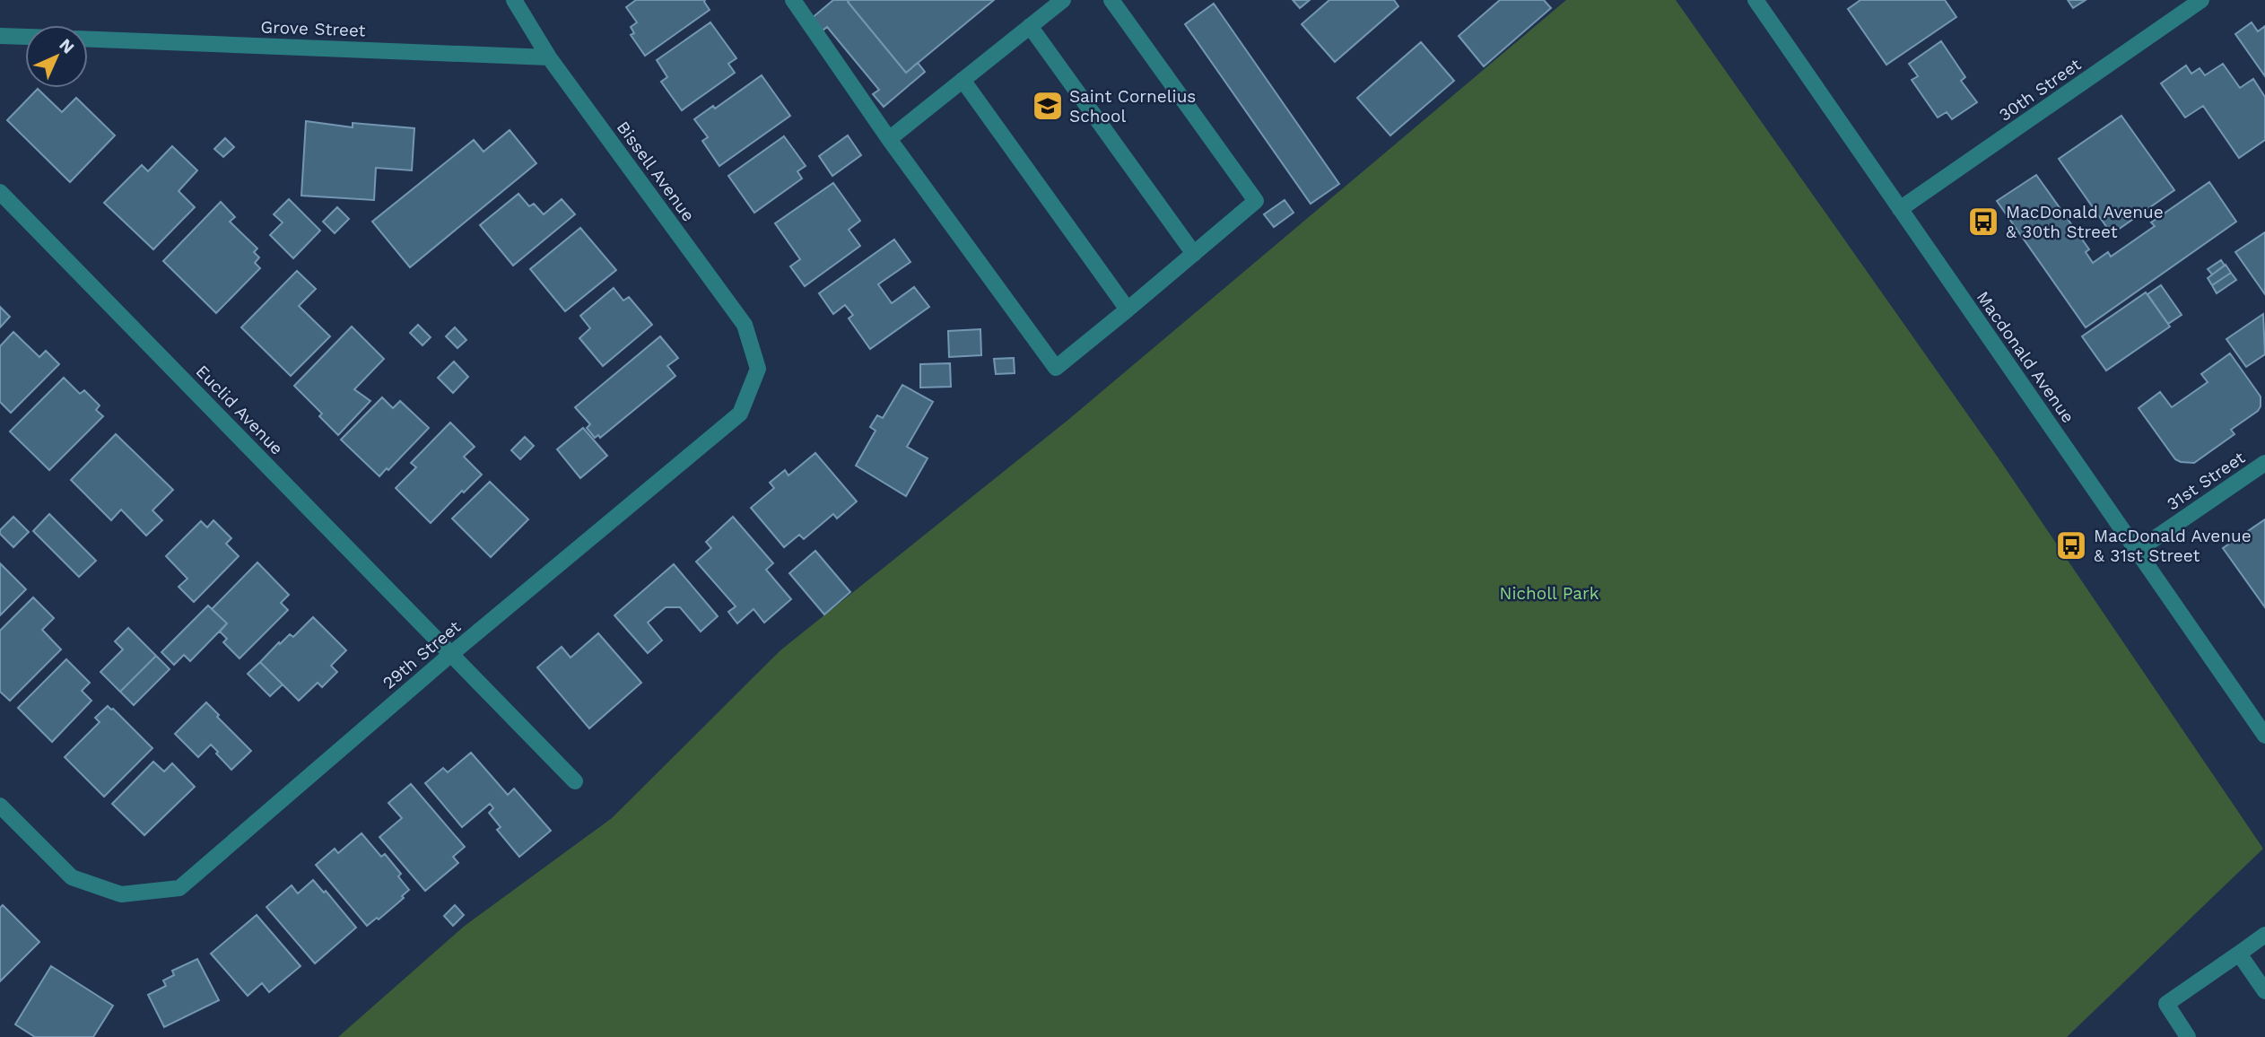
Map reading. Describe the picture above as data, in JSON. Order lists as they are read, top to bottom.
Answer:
{
  "streets": {
    "street": [
      "Grove Street",
      "30th Street",
      "Bissell Avenue",
      "Macdonald Avenue",
      "Euclid Avenue",
      "31st Street",
      "29th Street"
    ]
  },
  "crossings": [
    ["Grove Street", "Bissell Avenue"],
    ["30th Street", "Macdonald Avenue"],
    ["Bissell Avenue", "29th Street"],
    ["Macdonald Avenue", "31st Street"],
    ["Euclid Avenue", "29th Street"]
  ],
  "parks": ["Nicholl Park"],
  "places": {
    "school or university": ["Saint Cornelius School"],
    "bus stop": ["MacDonald Avenue & 30th Street", "MacDonald Avenue & 31st Street"]
  },
  "north": "top right"
}
